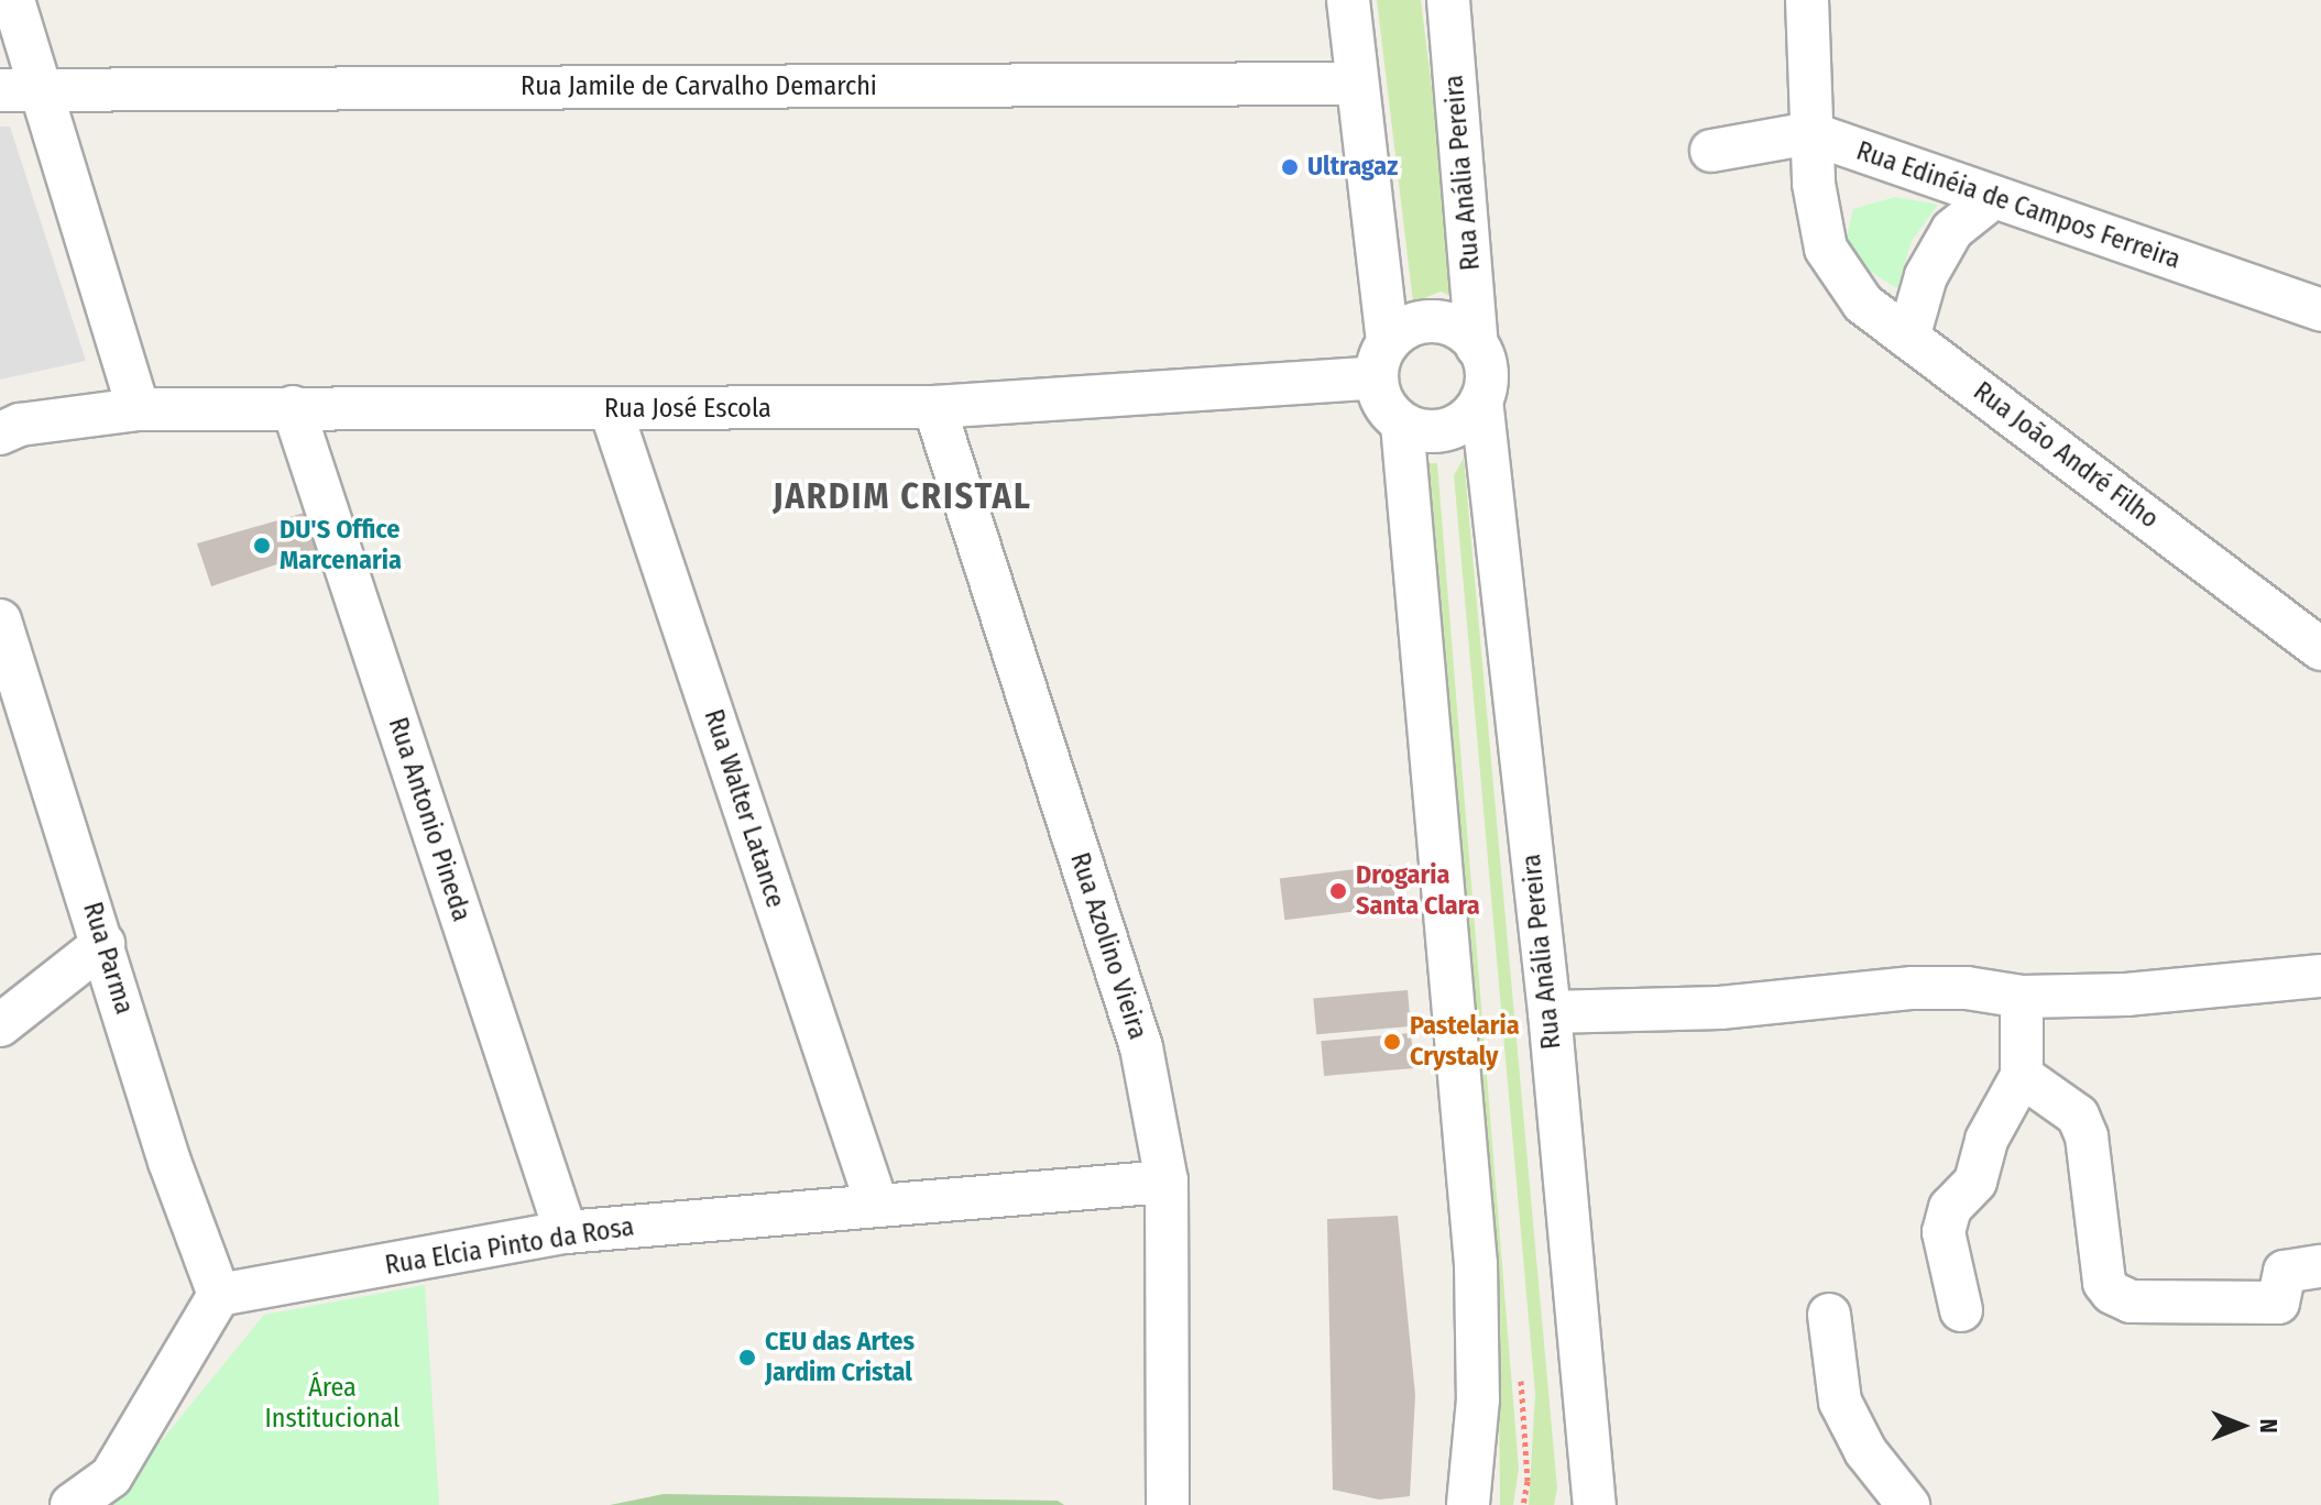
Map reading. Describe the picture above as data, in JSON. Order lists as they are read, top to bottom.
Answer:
{
  "streets": {
    "street": [
      "Rua Jamile de Carvalho Demarchi",
      "Rua Anália Pereira",
      "Rua Edinéia de Campos Ferreira",
      "Rua José Escola",
      "Rua João André Filho",
      "Rua Walter Latance",
      "Rua Antonio Pineda",
      "Rua Azolino Vieira",
      "Rua Parma",
      "Rua Elcia Pinto da Rosa"
    ]
  },
  "crossings": [
    ["Rua Anália Pereira", "Rua José Escola"],
    ["Rua Edinéia de Campos Ferreira", "Rua João André Filho"],
    ["Rua José Escola", "Rua Walter Latance"],
    ["Rua José Escola", "Rua Antonio Pineda"],
    ["Rua José Escola", "Rua Azolino Vieira"],
    ["Rua Walter Latance", "Rua Elcia Pinto da Rosa"],
    ["Rua Antonio Pineda", "Rua Elcia Pinto da Rosa"],
    ["Rua Azolino Vieira", "Rua Elcia Pinto da Rosa"],
    ["Rua Parma", "Rua Elcia Pinto da Rosa"]
  ],
  "districts": ["JARDIM CRISTAL"],
  "parks": ["Área Institucional"],
  "places": [
    "Ultragaz",
    "DU'S Office Marcenaria",
    "Drogaria Santa Clara",
    "Pastelaria Crystaly",
    "CEU das Artes Jardim Cristal"
  ],
  "north": "right"
}
